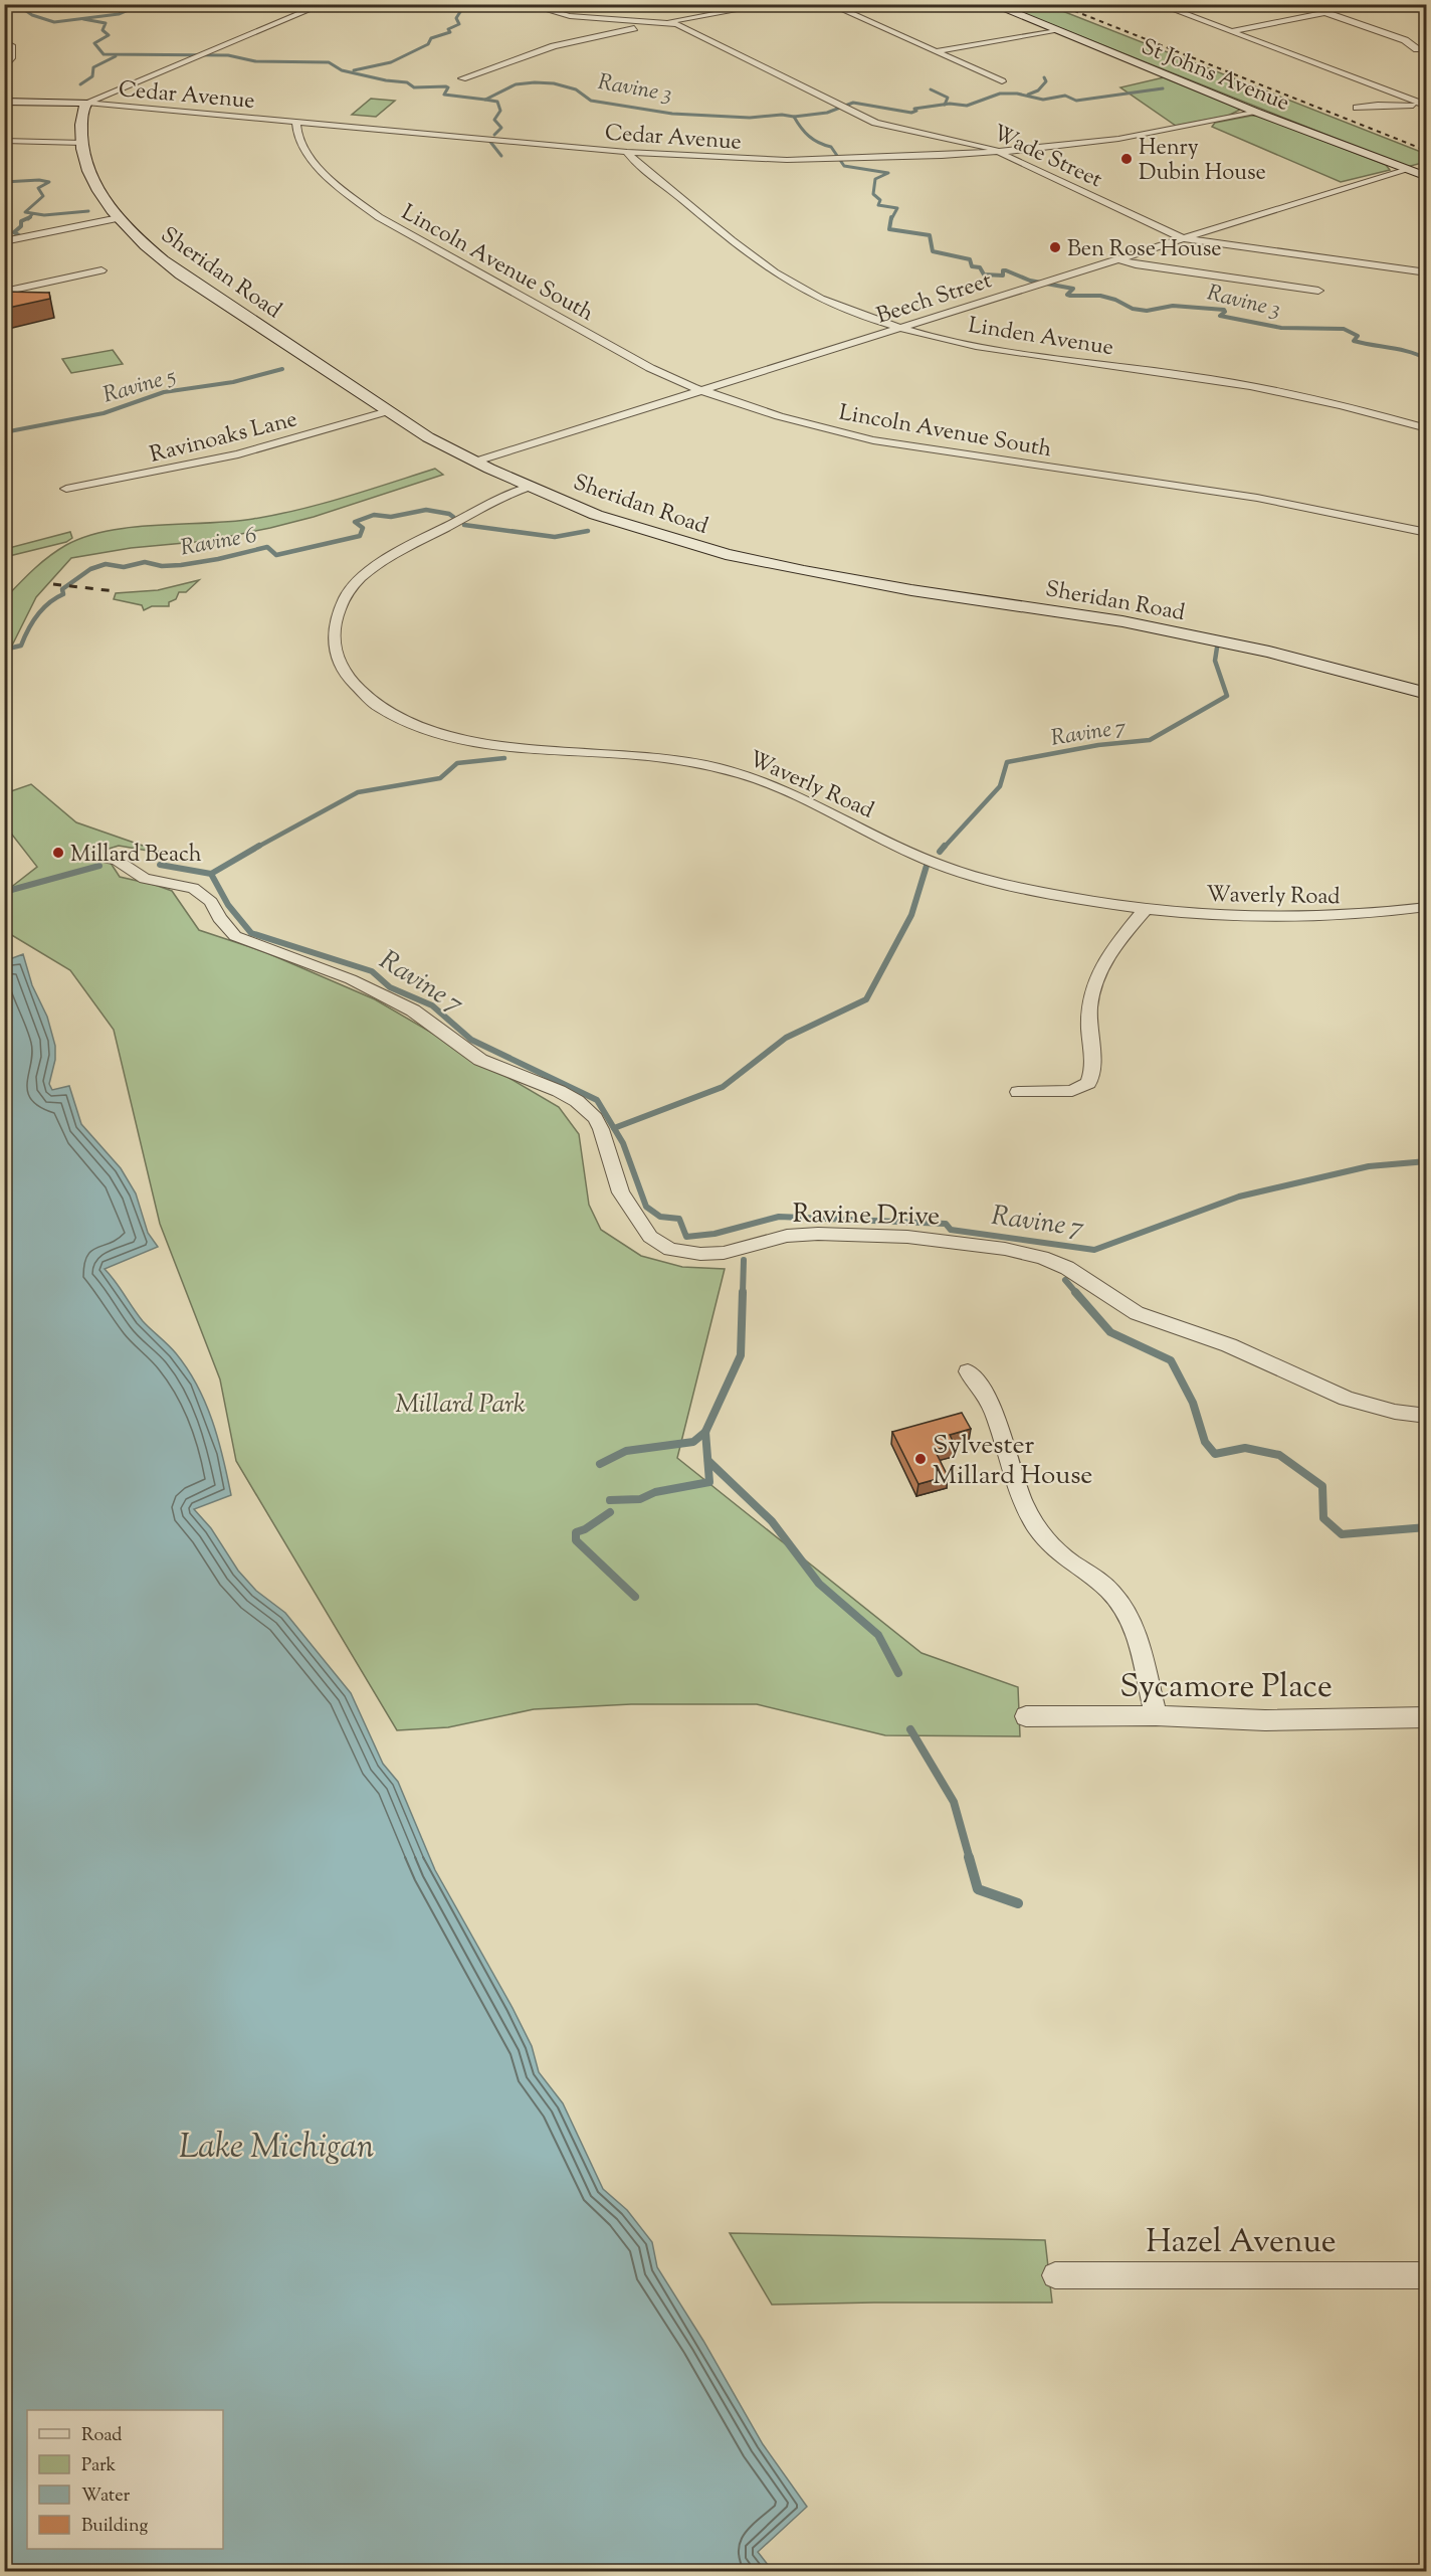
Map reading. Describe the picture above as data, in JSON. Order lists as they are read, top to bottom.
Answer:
{
  "streets": {
    "street": [
      "St Johns Avenue",
      "Cedar Avenue",
      "Wade Street",
      "Lincoln Avenue South",
      "Sheridan Road",
      "Beech Street",
      "Linden Avenue",
      "Ravinoaks Lane",
      "Waverly Road",
      "Ravine Drive",
      "Sycamore Place",
      "Hazel Avenue"
    ]
  },
  "crossings": [
    ["St Johns Avenue", "Cedar Avenue"],
    ["St Johns Avenue", "Beech Street"],
    ["Cedar Avenue", "Wade Street"],
    ["Cedar Avenue", "Lincoln Avenue South"],
    ["Cedar Avenue", "Sheridan Road"],
    ["Cedar Avenue", "Linden Avenue"],
    ["Wade Street", "Beech Street"],
    ["Lincoln Avenue South", "Beech Street"],
    ["Sheridan Road", "Beech Street"],
    ["Sheridan Road", "Ravinoaks Lane"],
    ["Sheridan Road", "Waverly Road"],
    ["Beech Street", "Linden Avenue"]
  ],
  "water": [
    "Ravine 3",
    "Ravine 5",
    "Ravine 6",
    "Ravine 7",
    "Lake Michigan"
  ],
  "parks": ["Millard Park"],
  "places": [
    "Henry Dubin House",
    "Ben Rose House",
    "Millard Beach",
    "Sylvester Millard House"
  ],
  "legend": [
    "Road",
    "Park",
    "Water",
    "Building"
  ]
}
